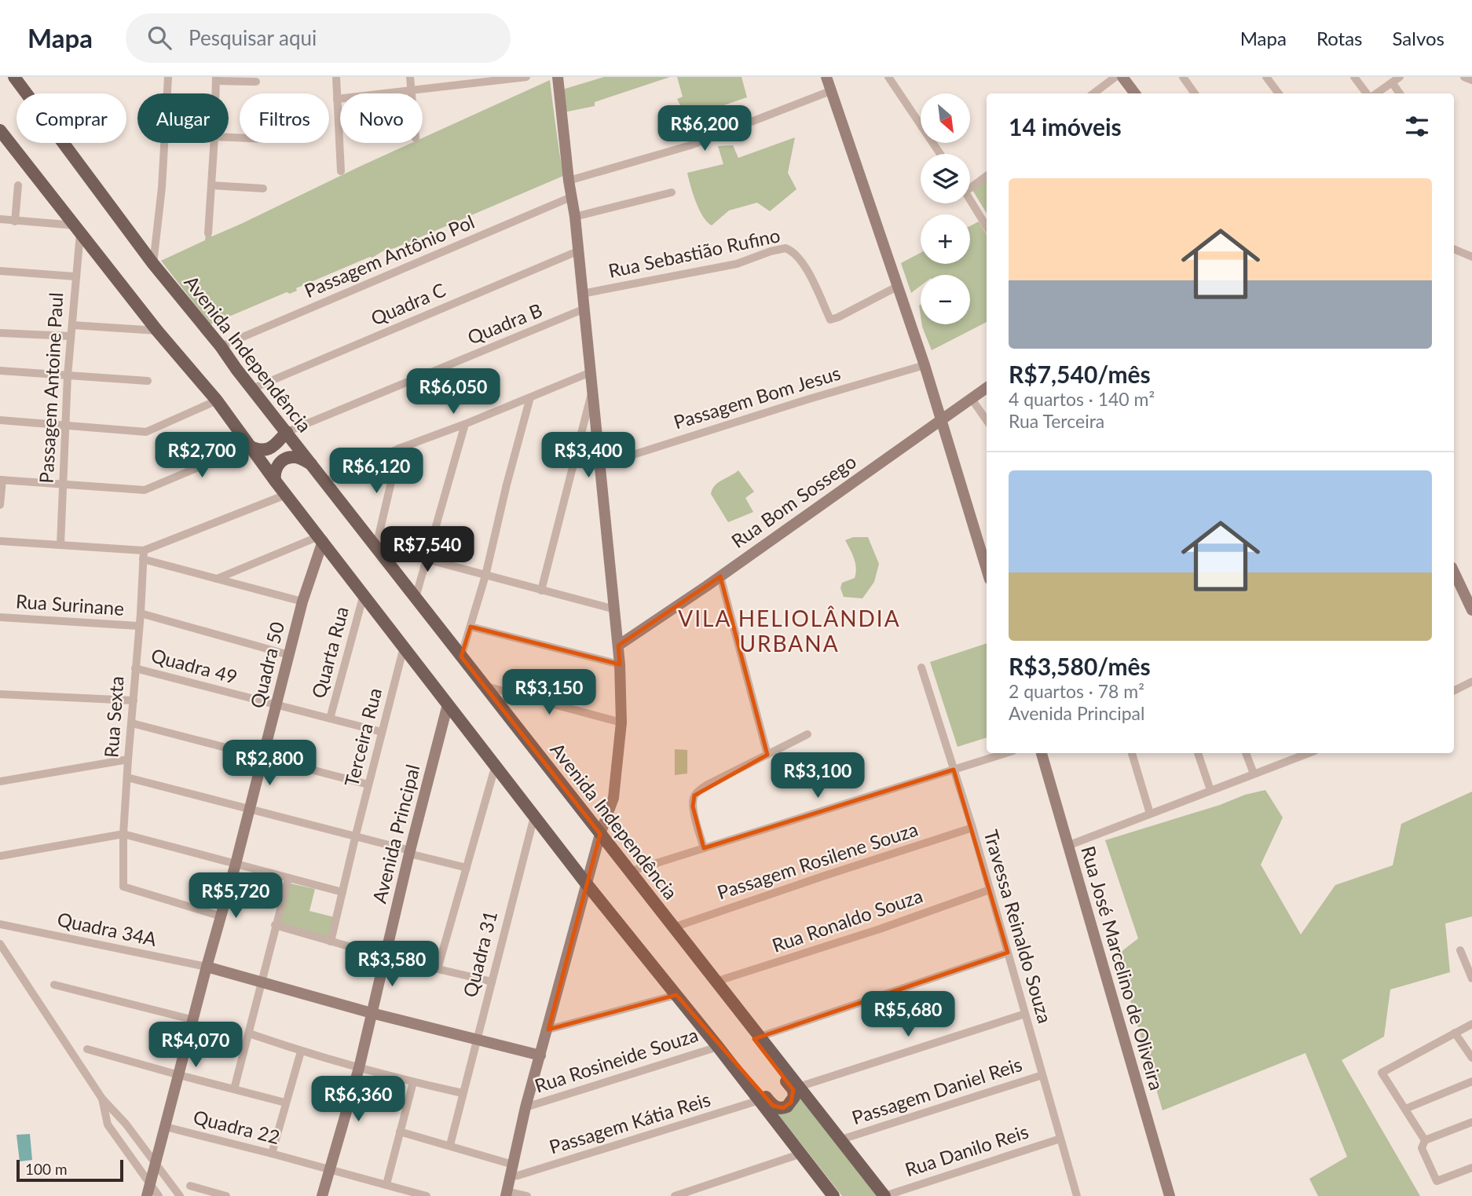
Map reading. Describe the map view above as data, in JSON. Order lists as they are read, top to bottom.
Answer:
{
  "streets": {
    "main road": ["Avenida Independência"],
    "street": [
      "Rua Sebastião Rufino",
      "Passagem Antônio Pol",
      "Quadra C",
      "Quadra B",
      "Passagem Antoine Paul",
      "Passagem Bom Jesus",
      "Rua Bom Sossego",
      "Rua Surinane",
      "Quarta Rua",
      "Quadra 50",
      "Quadra 49",
      "Rua Sexta",
      "Terceira Rua",
      "Avenida Principal",
      "Passagem Rosilene Souza",
      "Rua Ronaldo Souza",
      "Travessa Reinaldo Souza",
      "Quadra 34A",
      "Quadra 31",
      "Rua José Marcelino de Oliveira",
      "Rua Rosineide Souza",
      "Passagem Daniel Reis",
      "Passagem Kátia Reis",
      "Quadra 22",
      "Rua Danilo Reis"
    ]
  },
  "crossings": [
    ["Passagem Antônio Pol", "Avenida Independência"],
    ["Quadra C", "Avenida Independência"],
    ["Quadra B", "Avenida Independência"],
    ["Avenida Independência", "Passagem Rosilene Souza"],
    ["Avenida Independência", "Rua Ronaldo Souza"],
    ["Avenida Independência", "Passagem Daniel Reis"],
    ["Avenida Independência", "Rua Danilo Reis"],
    ["Rua Surinane", "Rua Sexta"],
    ["Quarta Rua", "Quadra 49"],
    ["Quadra 50", "Quadra 49"],
    ["Quadra 50", "Rua Sexta"],
    ["Quadra 50", "Quadra 34A"],
    ["Quadra 50", "Quadra 22"],
    ["Quadra 49", "Rua Sexta"],
    ["Quadra 49", "Terceira Rua"],
    ["Avenida Principal", "Quadra 22"],
    ["Passagem Rosilene Souza", "Travessa Reinaldo Souza"],
    ["Rua Ronaldo Souza", "Travessa Reinaldo Souza"],
    ["Travessa Reinaldo Souza", "Passagem Daniel Reis"],
    ["Travessa Reinaldo Souza", "Rua Danilo Reis"]
  ],
  "districts": ["VILA HELIOLÂNDIA URBANA"],
  "scale_bar": "100 m",
  "north": "bottom right",
  "page": {
    "header": "Mapa",
    "search": "Pesquisar aqui",
    "nav": ["Mapa", "Rotas", "Salvos"],
    "map_buttons": ["+", "−"],
    "chip": [
      "Comprar",
      "Alugar",
      "Filtros",
      "Novo"
    ],
    "heading": "14 imóveis",
    "price": [
      "R$6,200",
      "R$6,050",
      "R$2,700",
      "R$3,400",
      "R$6,120",
      "R$7,540",
      "R$3,150",
      "R$2,800",
      "R$3,100",
      "R$5,720",
      "R$3,580",
      "R$5,680",
      "R$4,070",
      "R$6,360"
    ],
    "list": [
      {
        "name": "R$7,540/mês",
        "note": "4 quartos · 140 m² · Rua Terceira"
      },
      {
        "name": "R$3,580/mês",
        "note": "2 quartos · 78 m² · Avenida Principal"
      }
    ],
    "scale": "100 m"
  }
}
